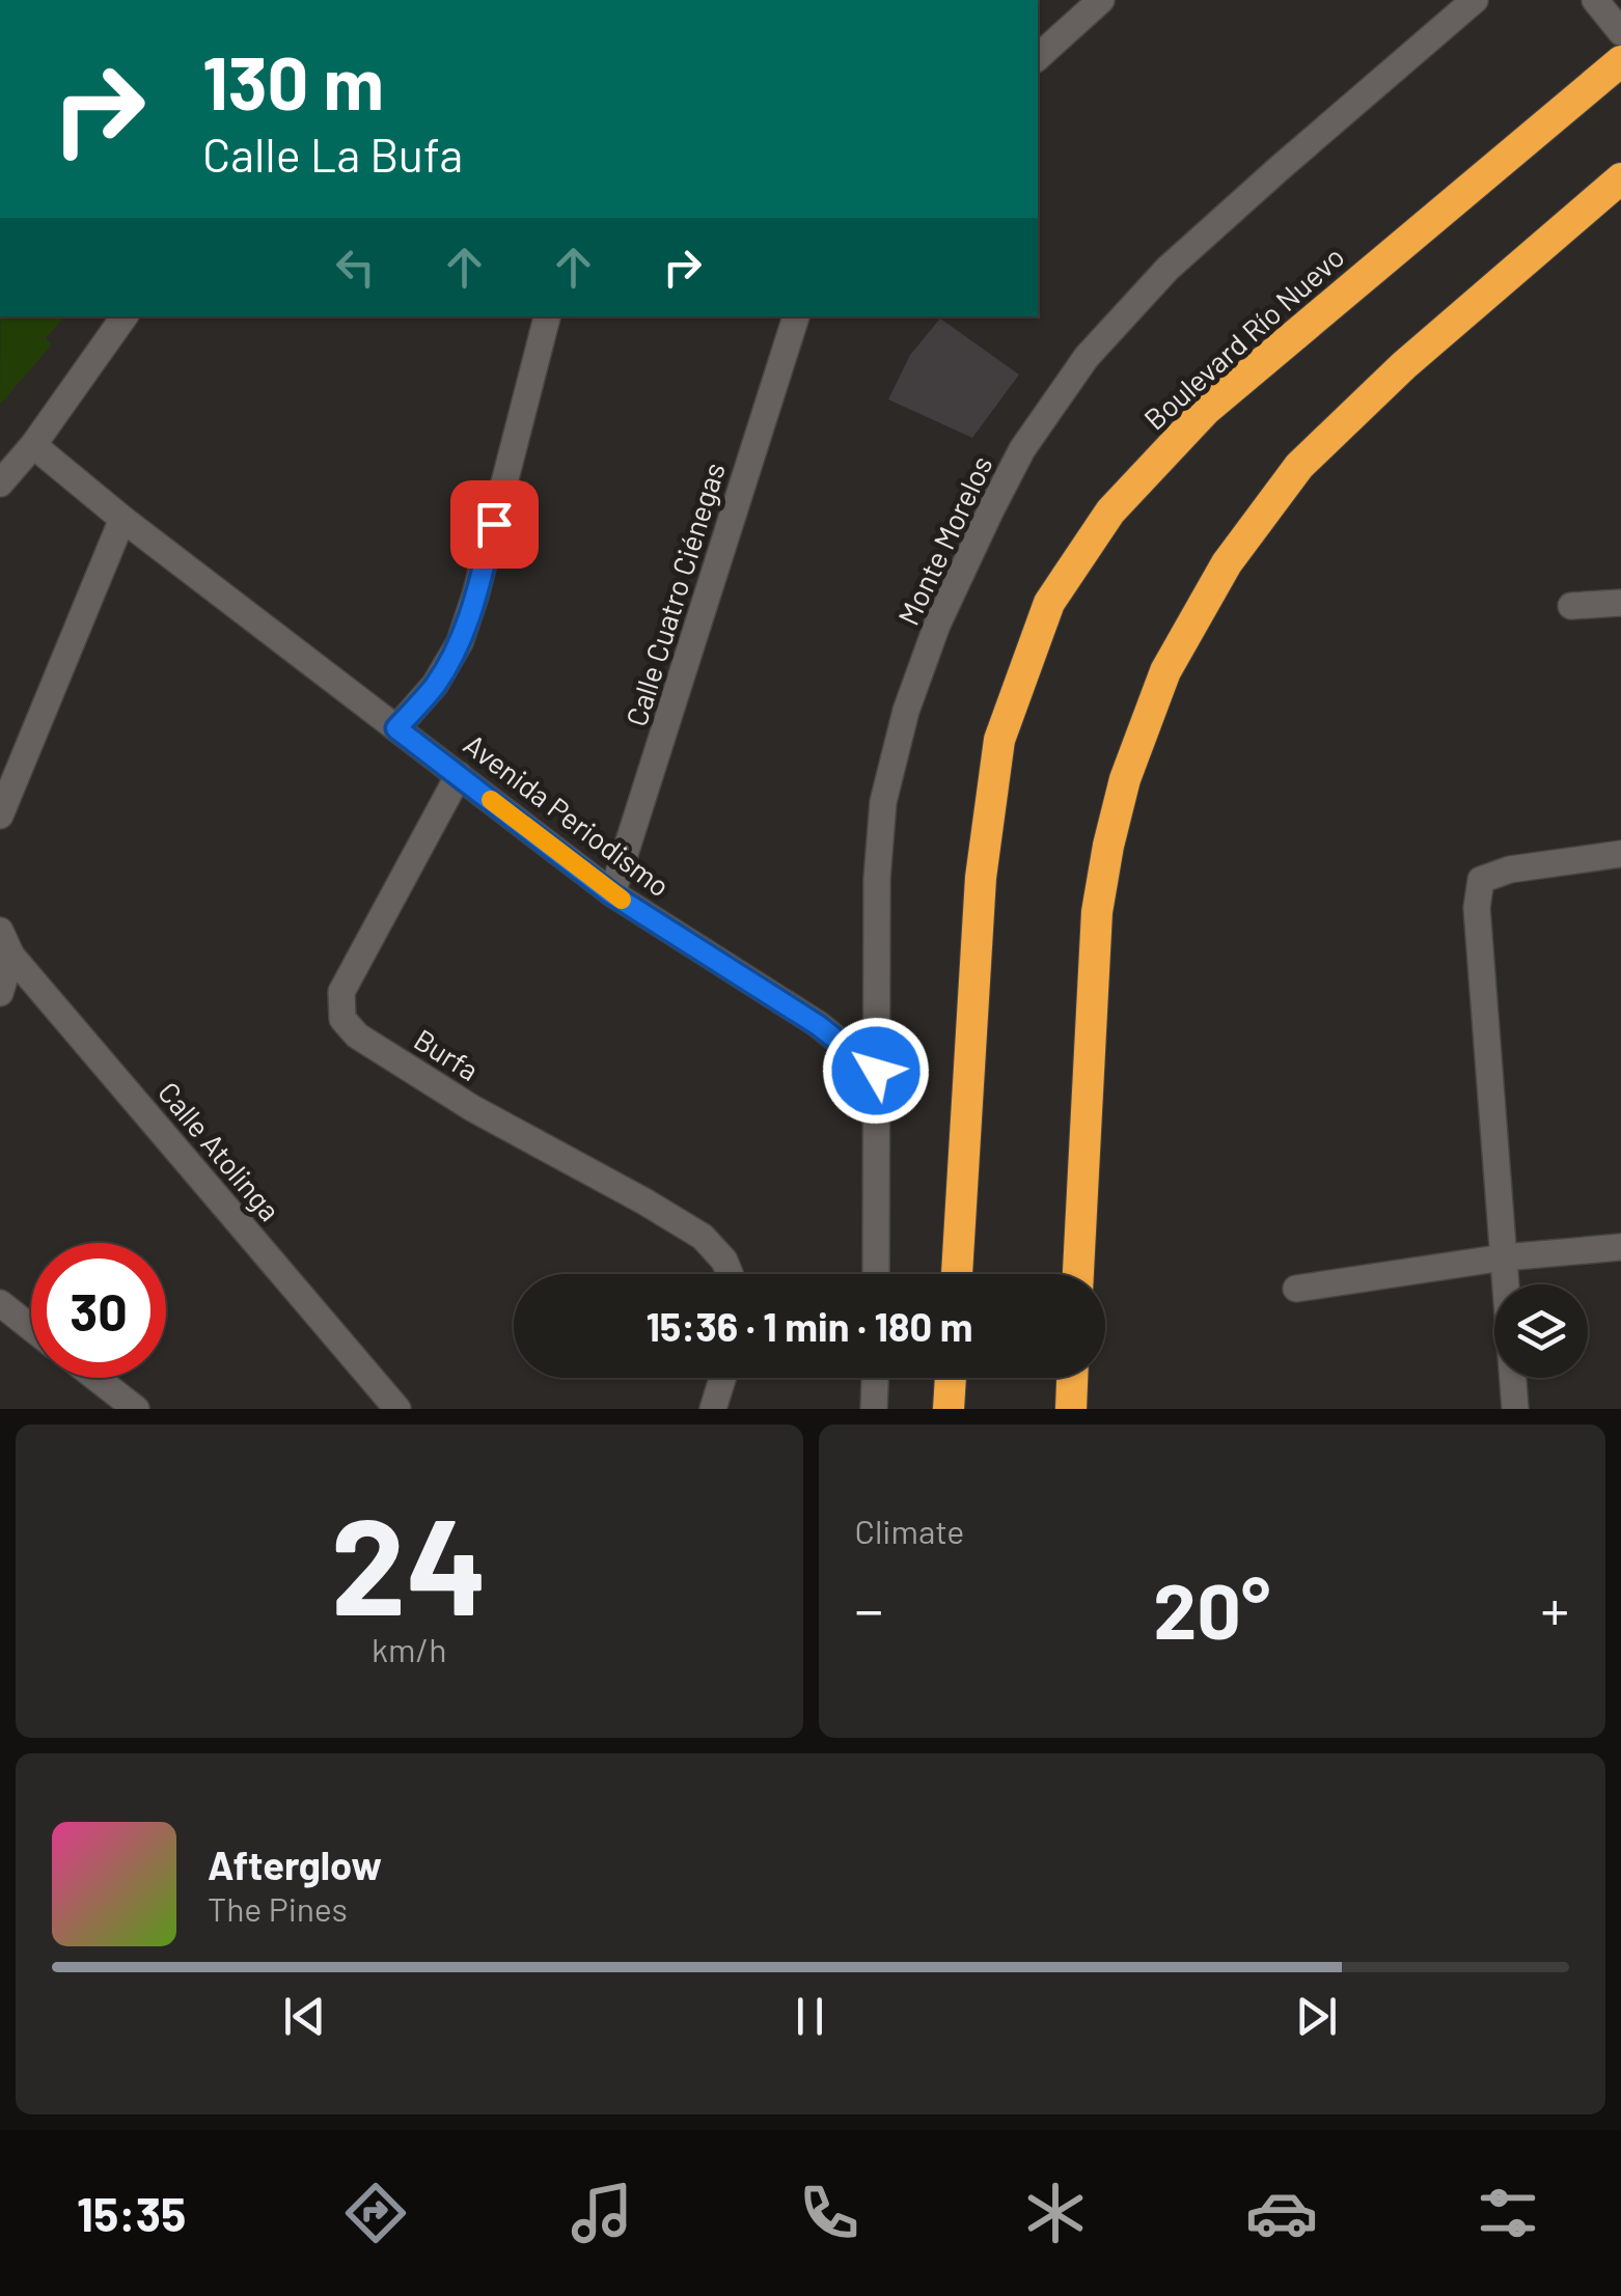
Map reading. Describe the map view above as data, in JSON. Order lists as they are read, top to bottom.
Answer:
{
  "streets": {
    "highway": ["Boulevard Río Nuevo"],
    "street": [
      "Monte Morelos",
      "Calle Cuatro Ciénegas",
      "Avenida Periodismo",
      "Burfa",
      "Calle Atolinga"
    ]
  },
  "crossings": [
    ["Monte Morelos", "Avenida Periodismo"],
    ["Calle Cuatro Ciénegas", "Avenida Periodismo"],
    ["Avenida Periodismo", "Burfa"]
  ],
  "page": {
    "turn": ["130 m", "Calle La Bufa"],
    "limit": "30",
    "trip": "15:36 · 1 min · 180 m",
    "tile": [
      ["24", "km/h"],
      "Climate"
    ],
    "heat": ["−", "20°", "+"],
    "song": ["Afterglow", "The Pines"],
    "tabs": "15:35"
  }
}
